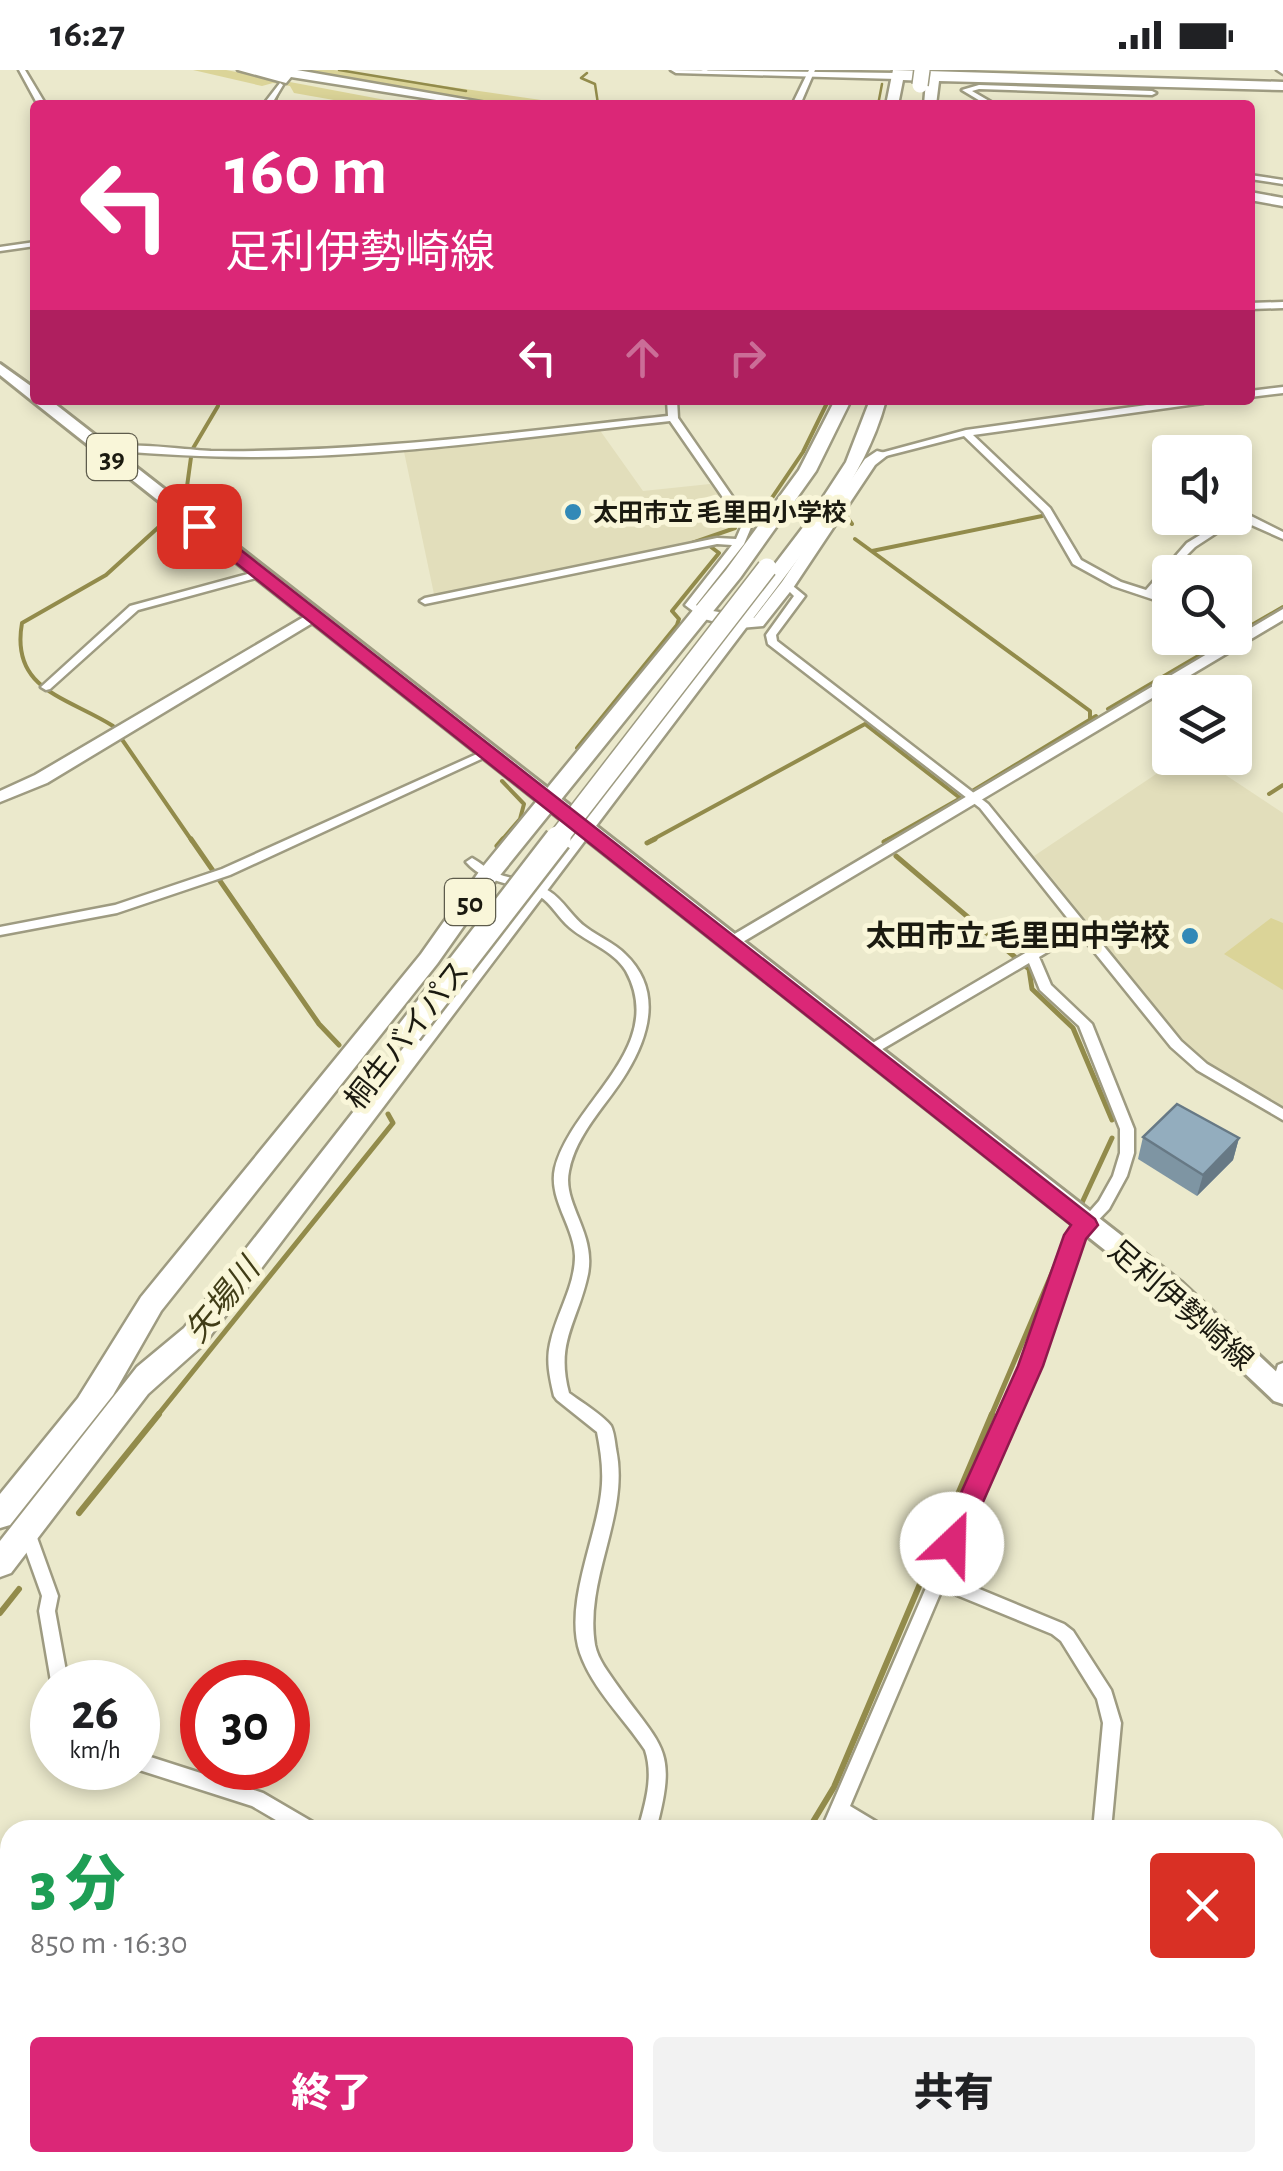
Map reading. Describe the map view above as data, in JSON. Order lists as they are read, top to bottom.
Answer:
{
  "streets": {
    "highway": ["50", "桐生バイパス"],
    "main road": ["39", "足利伊勢崎線"]
  },
  "crossings": [
    ["50", "桐生バイパス"],
    ["50", "足利伊勢崎線"]
  ],
  "water": ["矢場川"],
  "places": ["太田市立 毛里田小学校", "太田市立 毛里田中学校"],
  "page": {
    "status": "16:27",
    "turn": ["160 m", "足利伊勢崎線"],
    "speed": "26 km/h",
    "limit": "30",
    "heading": ["3 分", "850 m · 16:30"],
    "buttons": ["終了", "共有"]
  }
}
